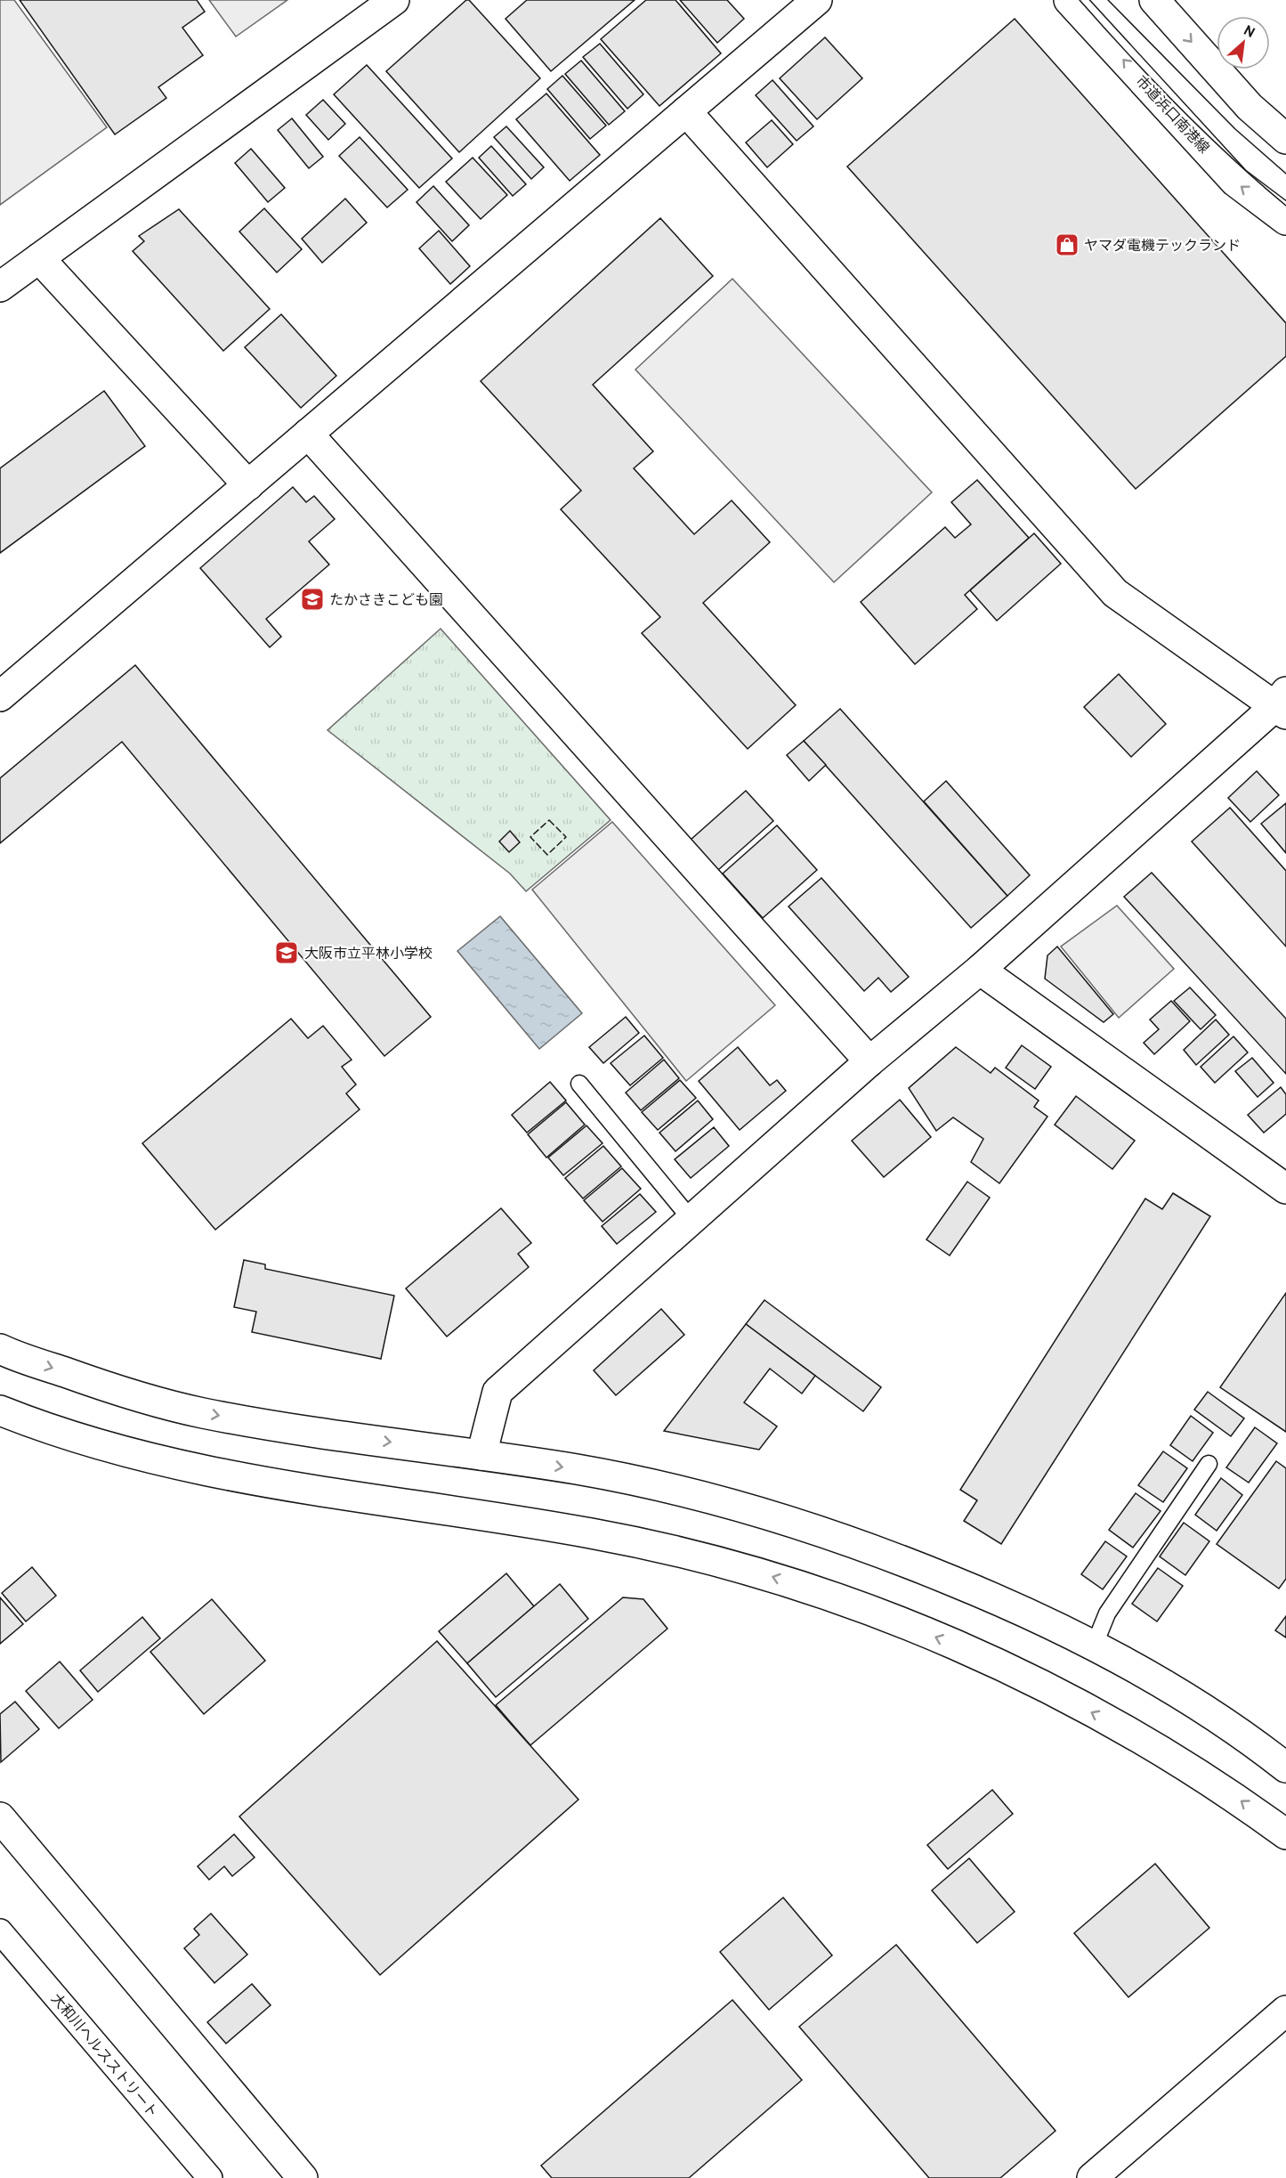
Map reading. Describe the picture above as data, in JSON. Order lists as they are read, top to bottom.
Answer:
{
  "streets": {
    "street": ["市道浜口南港線", "大和川ヘルスストリート"]
  },
  "places": {
    "shop": ["ヤマダ電機テックランド"],
    "school or university": ["たかさきこども園", "大阪市立平林小学校"]
  },
  "north": "top right"
}
